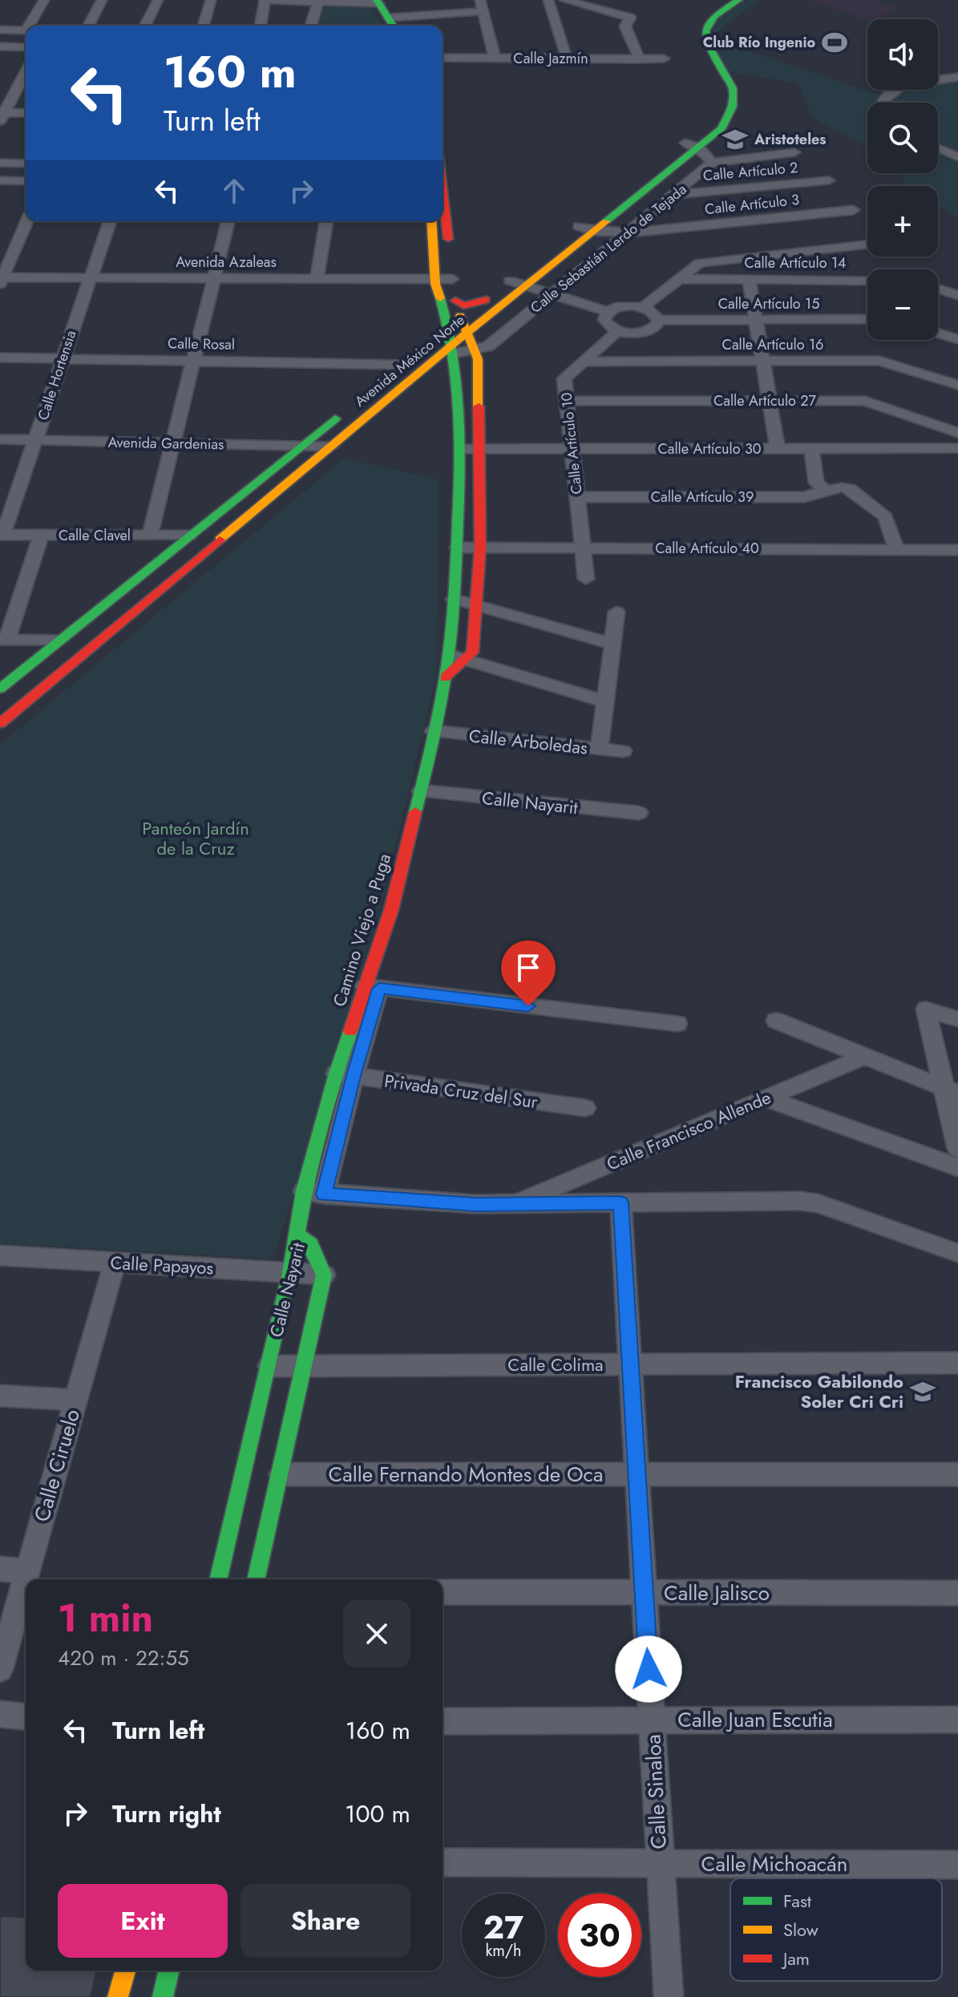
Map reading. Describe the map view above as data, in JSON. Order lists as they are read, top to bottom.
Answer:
{
  "streets": {
    "main road": ["Avenida México Norte", "Calle Nayarit", "Camino Viejo a Puga"],
    "street": [
      "Calle Jazmín",
      "Calle Artículo 2",
      "Calle Artículo 3",
      "Calle Sebastián Lerdo de Tejada",
      "Avenida Azaleas",
      "Calle Artículo 14",
      "Calle Artículo 15",
      "Calle Rosal",
      "Calle Artículo 16",
      "Calle Hortensia",
      "Calle Artículo 27",
      "Avenida Gardenias",
      "Calle Artículo 10",
      "Calle Artículo 30",
      "Calle Artículo 39",
      "Calle Clavel",
      "Calle Artículo 40",
      "Calle Arboledas",
      "Privada Cruz del Sur",
      "Calle Francisco Allende",
      "Calle Papayos",
      "Calle Colima",
      "Calle Ciruelo",
      "Calle Fernando Montes de Oca",
      "Calle Jalisco",
      "Calle Juan Escutia",
      "Calle Sinaloa",
      "Calle Michoacán"
    ]
  },
  "crossings": [
    ["Calle Artículo 2", "Calle Sebastián Lerdo de Tejada"],
    ["Calle Artículo 3", "Calle Sebastián Lerdo de Tejada"],
    ["Calle Artículo 3", "Avenida México Norte"],
    ["Calle Sebastián Lerdo de Tejada", "Avenida México Norte"],
    ["Avenida Azaleas", "Calle Hortensia"],
    ["Calle Rosal", "Avenida México Norte"],
    ["Calle Rosal", "Calle Hortensia"],
    ["Calle Artículo 16", "Calle Artículo 10"],
    ["Avenida México Norte", "Avenida Gardenias"],
    ["Avenida México Norte", "Calle Clavel"],
    ["Calle Hortensia", "Avenida Gardenias"],
    ["Calle Hortensia", "Calle Clavel"],
    ["Calle Artículo 27", "Calle Artículo 10"],
    ["Calle Artículo 10", "Calle Artículo 30"],
    ["Calle Artículo 10", "Calle Artículo 39"],
    ["Calle Artículo 10", "Calle Artículo 40"],
    ["Calle Artículo 39", "Calle Artículo 40"],
    ["Calle Arboledas", "Camino Viejo a Puga"],
    ["Calle Nayarit", "Camino Viejo a Puga"],
    ["Calle Nayarit", "Calle Papayos"],
    ["Calle Nayarit", "Calle Colima"],
    ["Calle Nayarit", "Calle Fernando Montes de Oca"],
    ["Calle Papayos", "Calle Ciruelo"],
    ["Calle Colima", "Calle Sinaloa"],
    ["Calle Fernando Montes de Oca", "Calle Sinaloa"],
    ["Calle Jalisco", "Calle Sinaloa"],
    ["Calle Juan Escutia", "Calle Sinaloa"],
    ["Calle Sinaloa", "Calle Michoacán"]
  ],
  "parks": ["Panteón Jardín de la Cruz"],
  "places": {
    "sports": ["Club Río Ingenio"],
    "school or university": ["Aristoteles", "Francisco Gabilondo Soler Cri Cri"]
  },
  "legend": ["Fast", "Slow", "Jam"],
  "page": {
    "map_buttons": ["+", "−"],
    "turn": ["160 m", "Turn left"],
    "heading": ["1 min", "420 m · 22:55"],
    "list": [
      {
        "name": "Turn left",
        "value": "160 m"
      },
      {
        "name": "Turn right",
        "value": "100 m"
      }
    ],
    "buttons": ["Exit", "Share"],
    "speed": "27 km/h",
    "limit": "30"
  }
}
